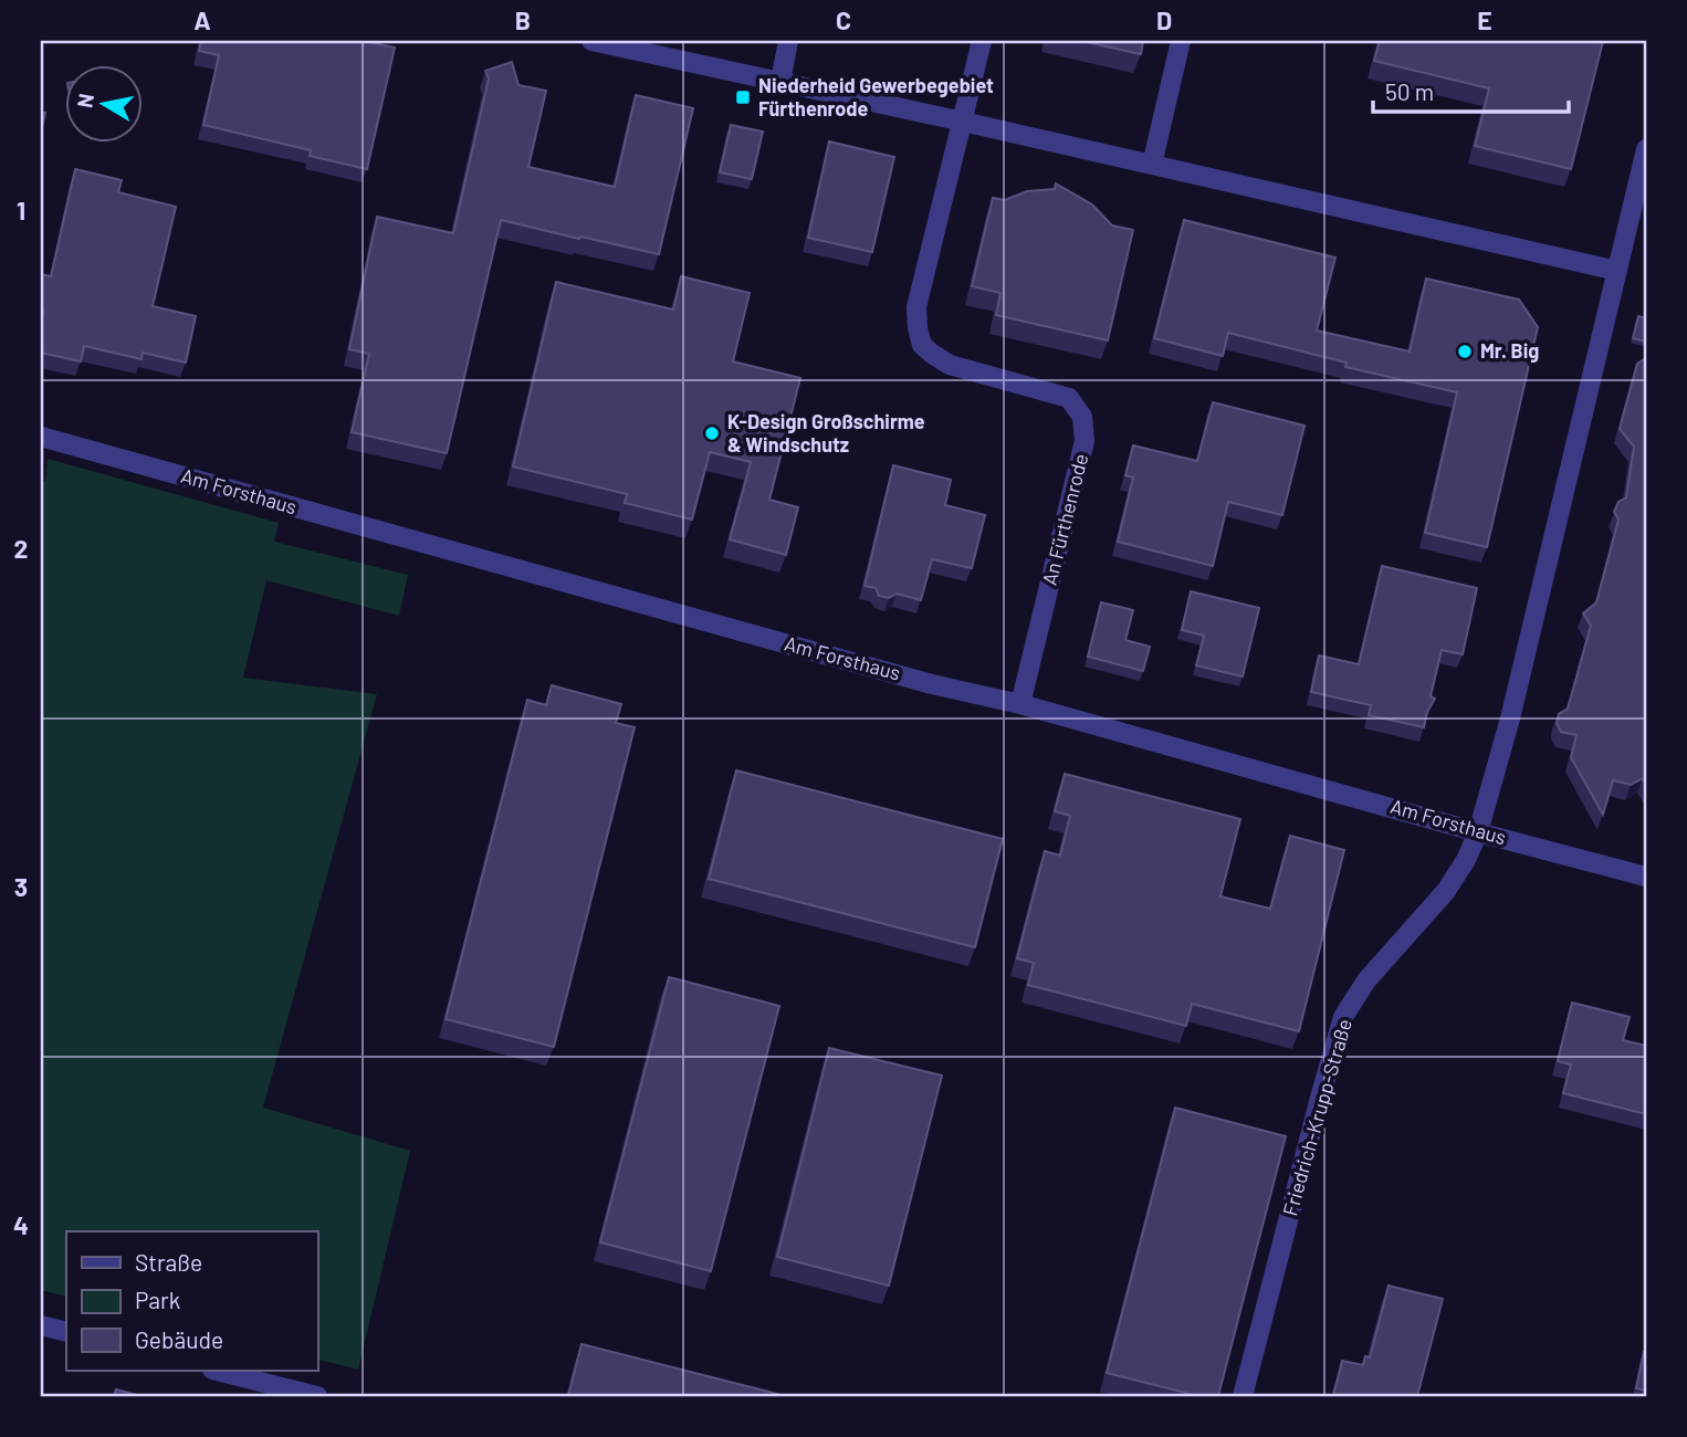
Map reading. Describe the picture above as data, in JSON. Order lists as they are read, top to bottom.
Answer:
{
  "streets": {
    "street": ["Am Forsthaus", "An Fürthenrode", "Friedrich-Krupp-Straße"]
  },
  "crossings": [
    ["Am Forsthaus", "An Fürthenrode"],
    ["Am Forsthaus", "Friedrich-Krupp-Straße"]
  ],
  "places": {
    "transit": ["Niederheid Gewerbegebiet Fürthenrode"],
    "other": ["Mr. Big", "K-Design Großschirme & Windschutz"]
  },
  "legend": ["Straße", "Park", "Gebäude"],
  "scale_bar": "50 m",
  "north": "left",
  "grid": {
    "columns": [
      "A",
      "B",
      "C",
      "D",
      "E"
    ],
    "rows": [
      "1",
      "2",
      "3",
      "4"
    ]
  }
}
